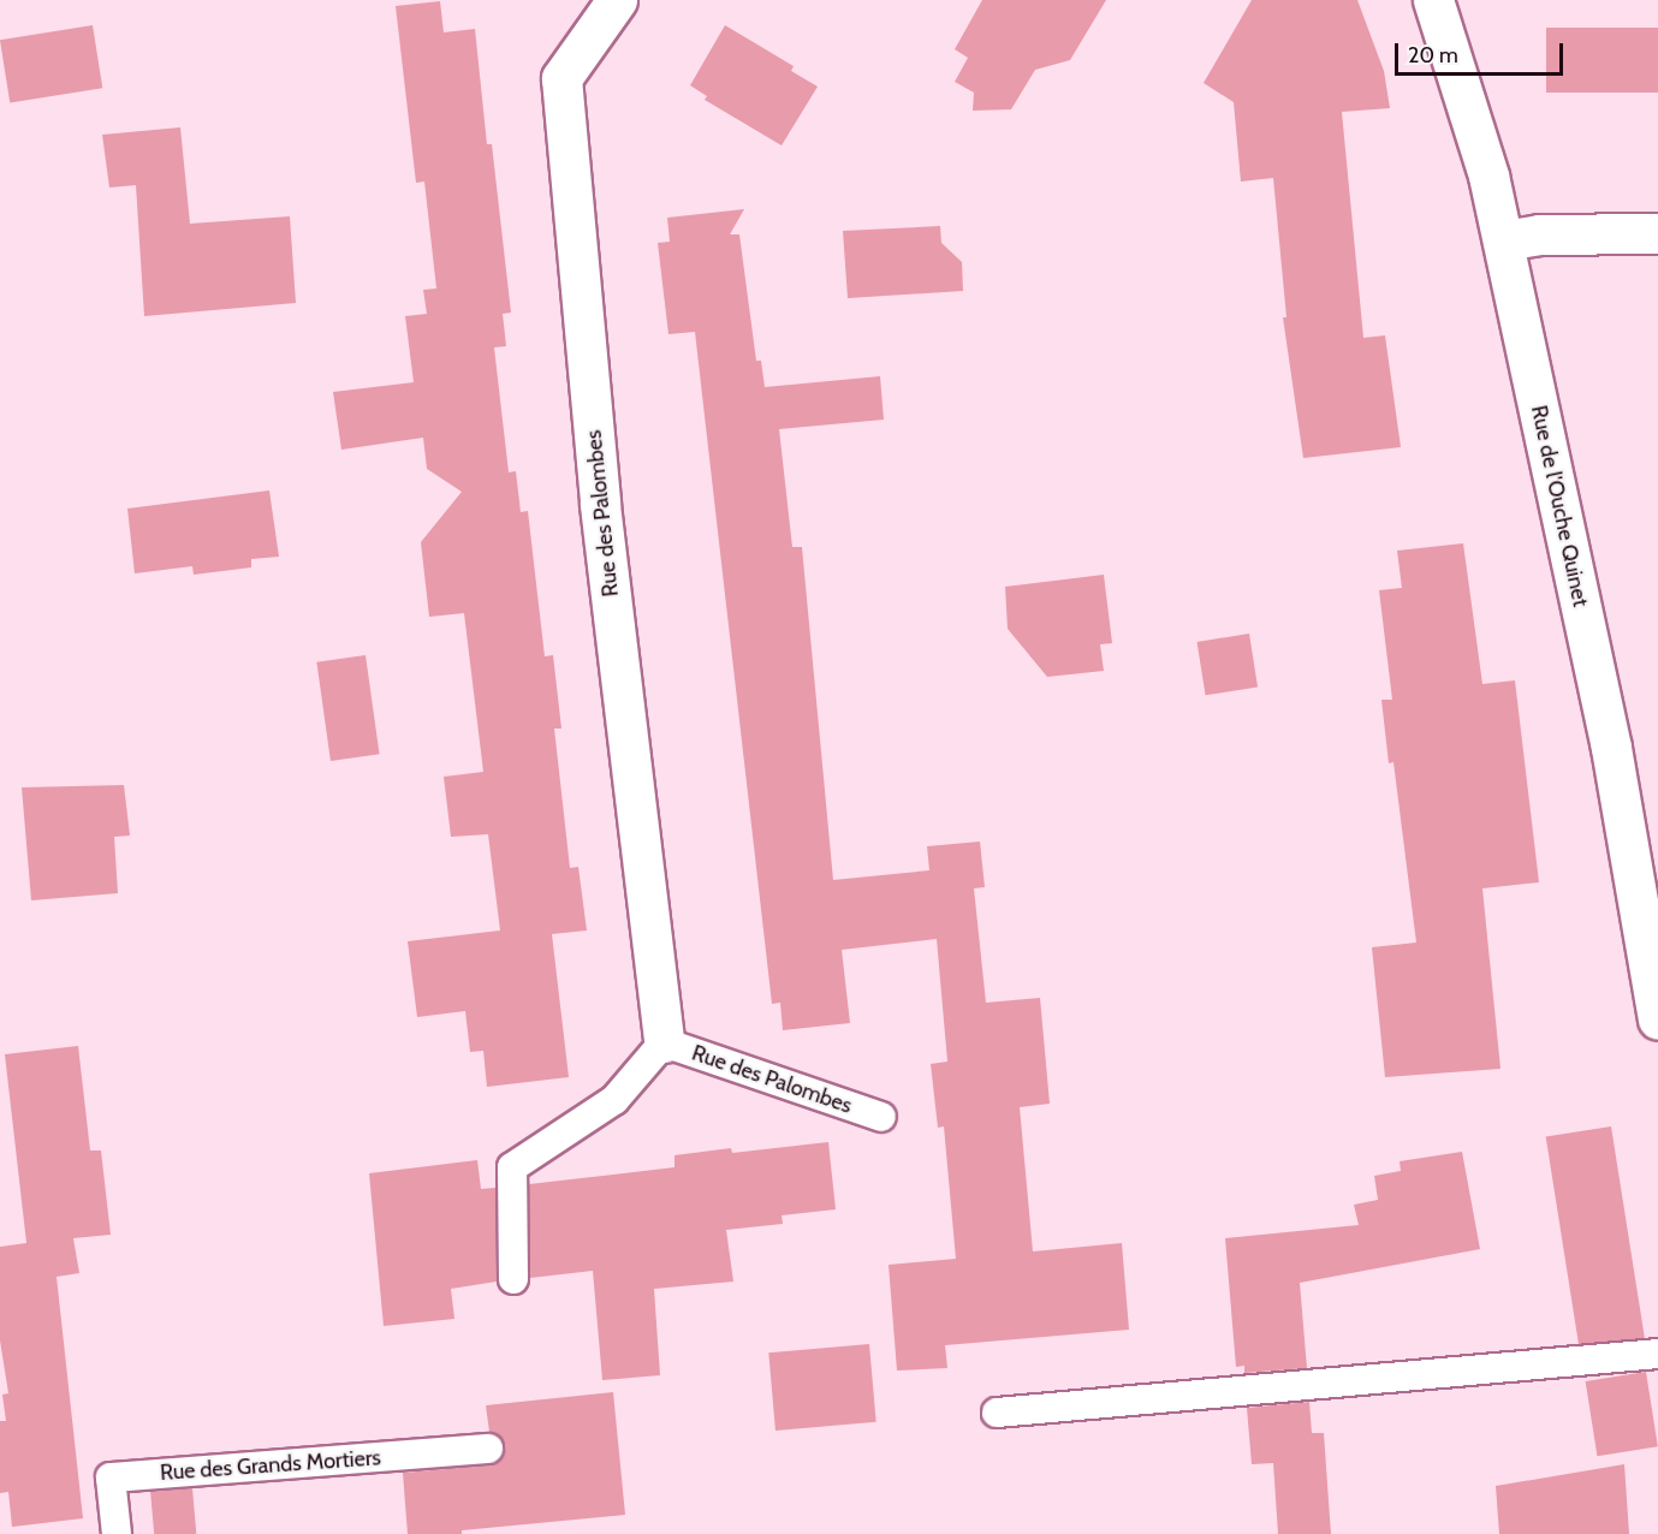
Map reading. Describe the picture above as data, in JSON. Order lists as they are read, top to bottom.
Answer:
{
  "streets": {
    "street": ["Rue de l'Ouche Quinet", "Rue des Palombes"],
    "lane": ["Rue des Grands Mortiers"]
  },
  "scale_bar": "20 m"
}
